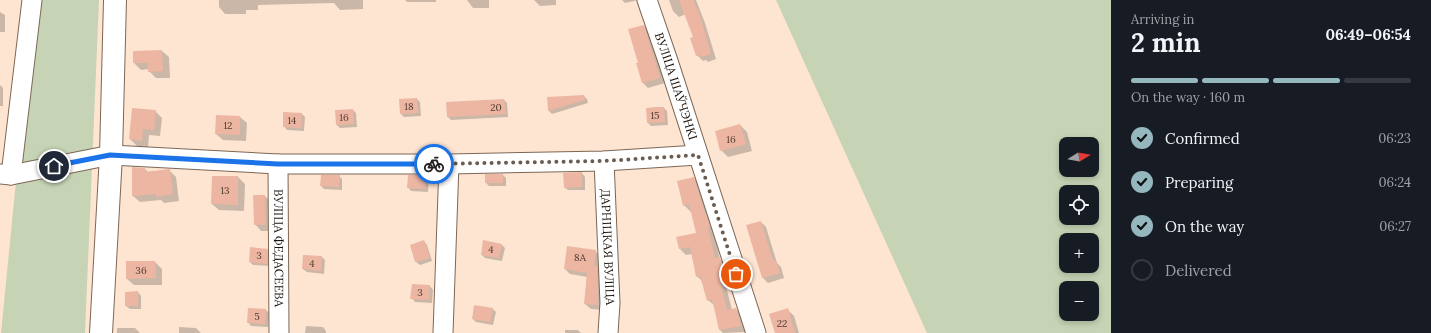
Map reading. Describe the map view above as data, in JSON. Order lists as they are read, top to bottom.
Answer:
{
  "streets": {
    "street": ["ВУЛІЦА ШАЎЧЭНКІ", "ДАРНІЦКАЯ ВУЛІЦА", "ВУЛІЦА ФЕДАСЕЕВА"]
  },
  "house_numbers": [
    "18",
    "20",
    "15",
    "16",
    "14",
    "12",
    "16",
    "13",
    "4",
    "3",
    "8А",
    "4",
    "36",
    "3",
    "5",
    "22"
  ],
  "north": "right",
  "page": {
    "heading": ["2 min", "Arriving in", "06:49–06:54"],
    "bar": "On the way · 160 m",
    "list": [
      ["Confirmed", "06:23"],
      ["Preparing", "06:24"],
      ["On the way", "06:27"],
      "Delivered"
    ],
    "map_buttons": ["+", "−"]
  }
}
